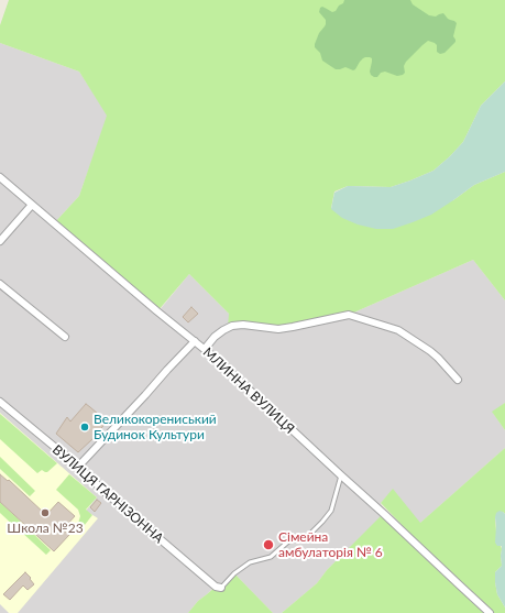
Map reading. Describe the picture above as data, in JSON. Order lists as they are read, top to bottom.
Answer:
{
  "streets": {
    "street": ["МЛИННА ВУЛИЦЯ", "ВУЛИЦЯ ГАРНІЗОННА"]
  },
  "places": ["Великокорениський Будинок Культури", "Школа №23", "Сімейна амбулаторія № 6"]
}
